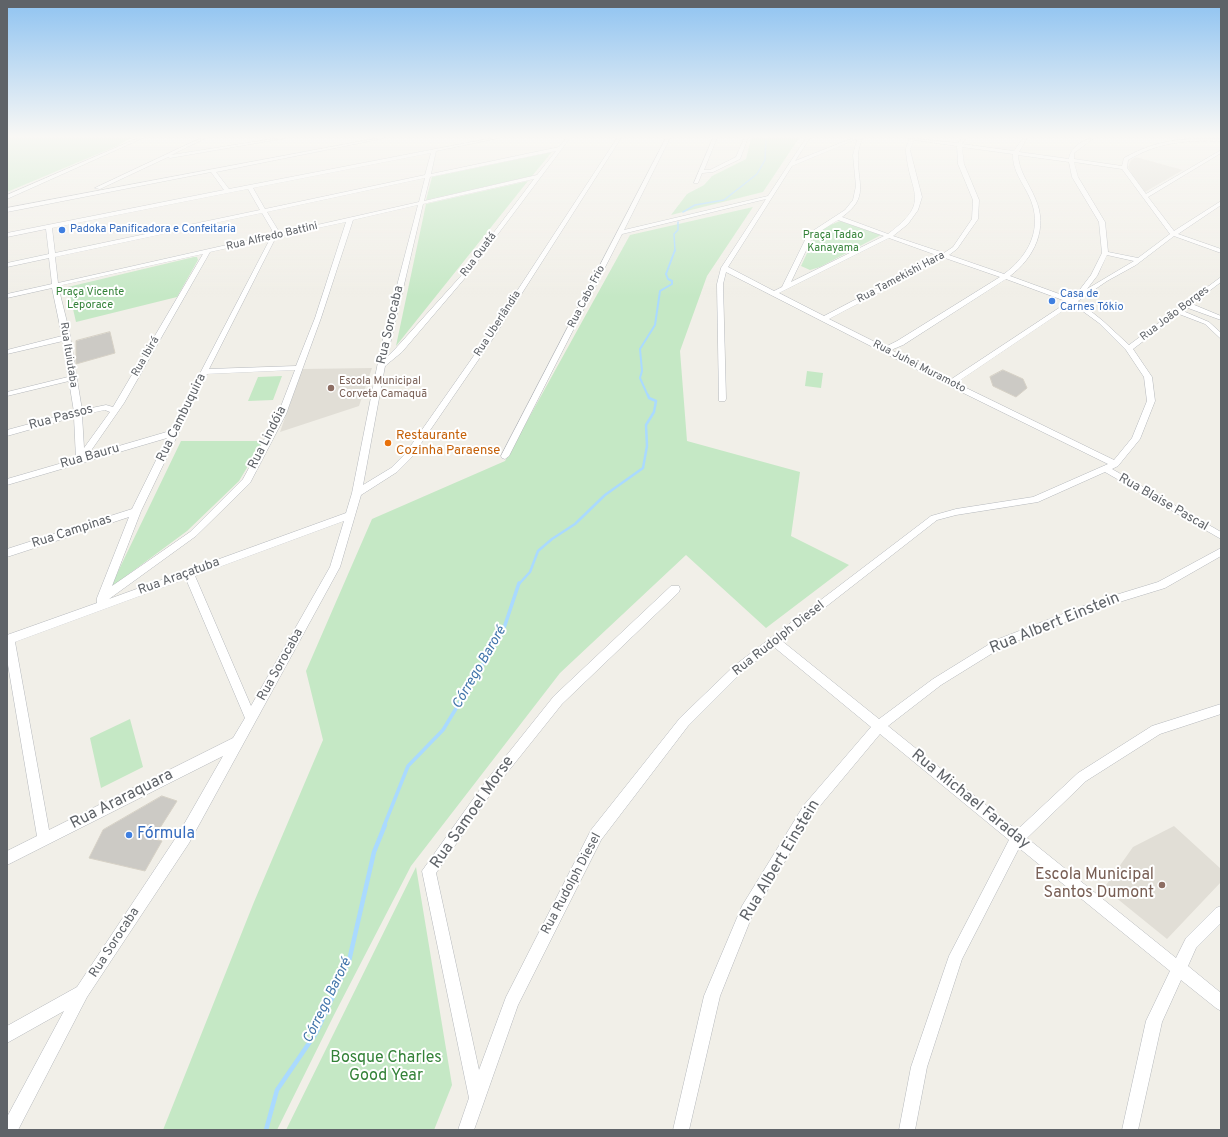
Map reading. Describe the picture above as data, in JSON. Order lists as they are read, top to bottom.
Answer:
{
  "streets": {
    "street": [
      "Rua Alfredo Battini",
      "Rua Quatá",
      "Rua Tamekishi Hara",
      "Rua Cabo Frio",
      "Rua João Borges",
      "Rua Uberlândia",
      "Rua Sorocaba",
      "Rua Ituiutaba",
      "Rua Ibirá",
      "Rua Juhei Muramoto",
      "Rua Passos",
      "Rua Cambuquira",
      "Rua Lindóia",
      "Rua Bauru",
      "Rua Blaise Pascal",
      "Rua Campinas",
      "Rua Araçatuba",
      "Rua Albert Einstein",
      "Rua Rudolph Diesel",
      "Rua Araraquara",
      "Rua Michael Faraday",
      "Rua Samoel Morse"
    ]
  },
  "crossings": [
    ["Rua Alfredo Battini", "Rua Sorocaba"],
    ["Rua Alfredo Battini", "Rua Ituiutaba"],
    ["Rua Alfredo Battini", "Rua Ibirá"],
    ["Rua Alfredo Battini", "Rua Cambuquira"],
    ["Rua Alfredo Battini", "Rua Lindóia"],
    ["Rua Quatá", "Rua Sorocaba"],
    ["Rua Tamekishi Hara", "Rua Juhei Muramoto"],
    ["Rua Tamekishi Hara", "Rua Rudolph Diesel"],
    ["Rua João Borges", "Rua Rudolph Diesel"],
    ["Rua Uberlândia", "Rua Sorocaba"],
    ["Rua Sorocaba", "Rua Araçatuba"],
    ["Rua Sorocaba", "Rua Araraquara"],
    ["Rua Ituiutaba", "Rua Ibirá"],
    ["Rua Ituiutaba", "Rua Passos"],
    ["Rua Ituiutaba", "Rua Bauru"],
    ["Rua Ibirá", "Rua Passos"],
    ["Rua Ibirá", "Rua Bauru"],
    ["Rua Juhei Muramoto", "Rua Blaise Pascal"],
    ["Rua Juhei Muramoto", "Rua Rudolph Diesel"],
    ["Rua Cambuquira", "Rua Lindóia"],
    ["Rua Cambuquira", "Rua Bauru"],
    ["Rua Cambuquira", "Rua Campinas"],
    ["Rua Cambuquira", "Rua Araçatuba"],
    ["Rua Lindóia", "Rua Araçatuba"],
    ["Rua Blaise Pascal", "Rua Rudolph Diesel"],
    ["Rua Albert Einstein", "Rua Michael Faraday"],
    ["Rua Rudolph Diesel", "Rua Michael Faraday"],
    ["Rua Rudolph Diesel", "Rua Samoel Morse"]
  ],
  "water": ["Córrego Baroré"],
  "parks": ["Praça Tadao Kanayama", "Praça Vicente Leporace", "Bosque Charles Good Year"],
  "places": [
    "Padoka Panificadora e Confeitaria",
    "Casa de Carnes Tókio",
    "Escola Municipal Corveta Camaquã",
    "Restaurante Cozinha Paraense",
    "Fórmula",
    "Escola Municipal Santos Dumont"
  ]
}
